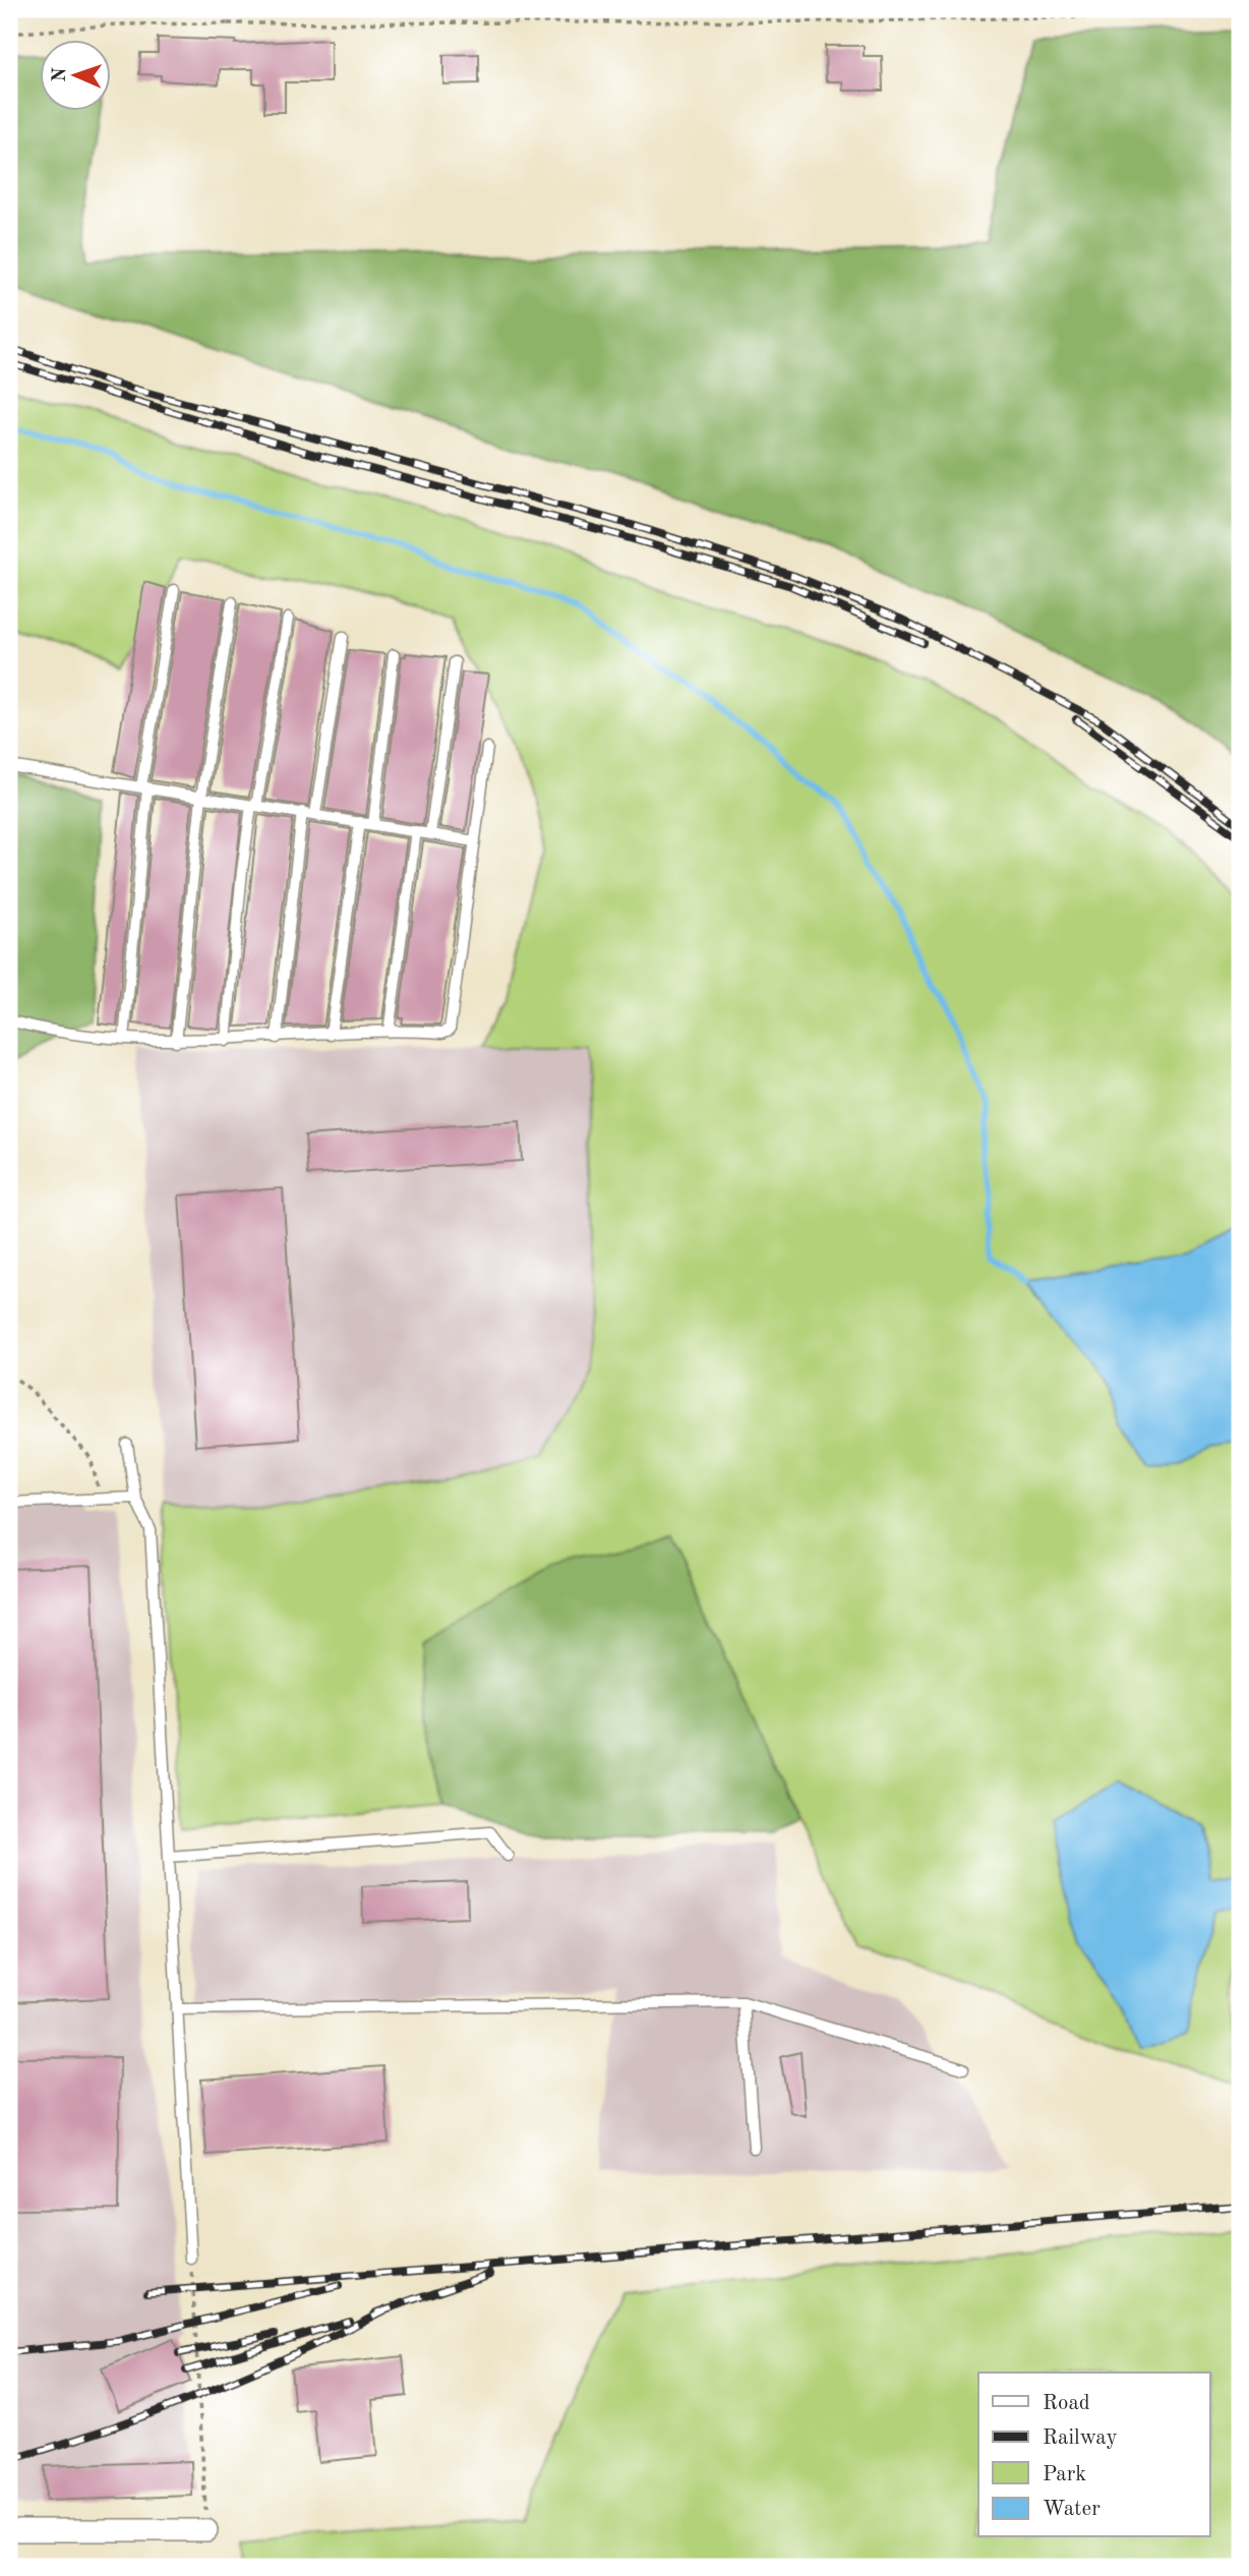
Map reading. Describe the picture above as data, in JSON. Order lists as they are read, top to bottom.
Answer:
{
  "legend": [
    "Road",
    "Railway",
    "Park",
    "Water"
  ],
  "north": "left"
}
